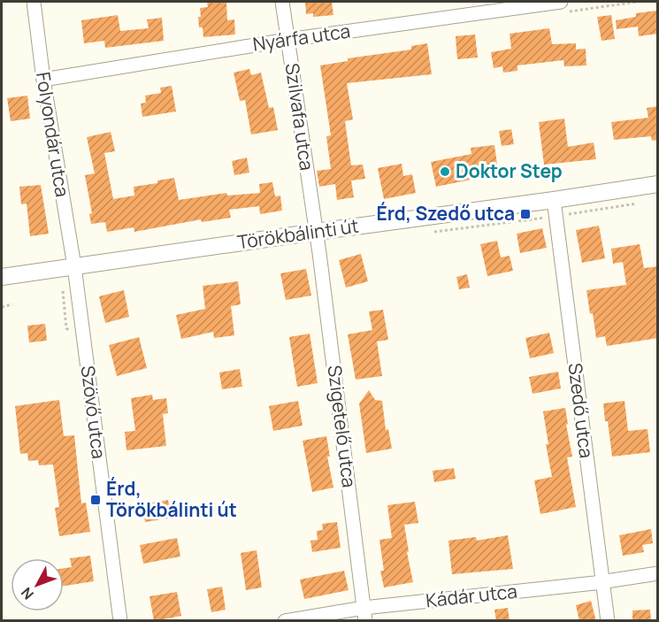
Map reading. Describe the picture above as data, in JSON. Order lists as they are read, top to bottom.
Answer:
{
  "streets": {
    "main road": ["Törökbálinti út"],
    "street": [
      "Nyárfa utca",
      "Szilvafa utca",
      "Folyondár utca",
      "Szedő utca",
      "Szövő utca",
      "Szigetelő utca",
      "Kádár utca"
    ]
  },
  "crossings": [
    ["Nyárfa utca", "Szilvafa utca"],
    ["Nyárfa utca", "Folyondár utca"],
    ["Szilvafa utca", "Törökbálinti út"],
    ["Szilvafa utca", "Szigetelő utca"],
    ["Folyondár utca", "Törökbálinti út"],
    ["Folyondár utca", "Szövő utca"],
    ["Törökbálinti út", "Szedő utca"],
    ["Törökbálinti út", "Szövő utca"],
    ["Törökbálinti út", "Szigetelő utca"],
    ["Szedő utca", "Kádár utca"],
    ["Szigetelő utca", "Kádár utca"]
  ],
  "places": {
    "other": ["Doktor Step"],
    "transit": ["Érd, Szedő utca", "Érd, Törökbálinti út"]
  },
  "north": "bottom left"
}
